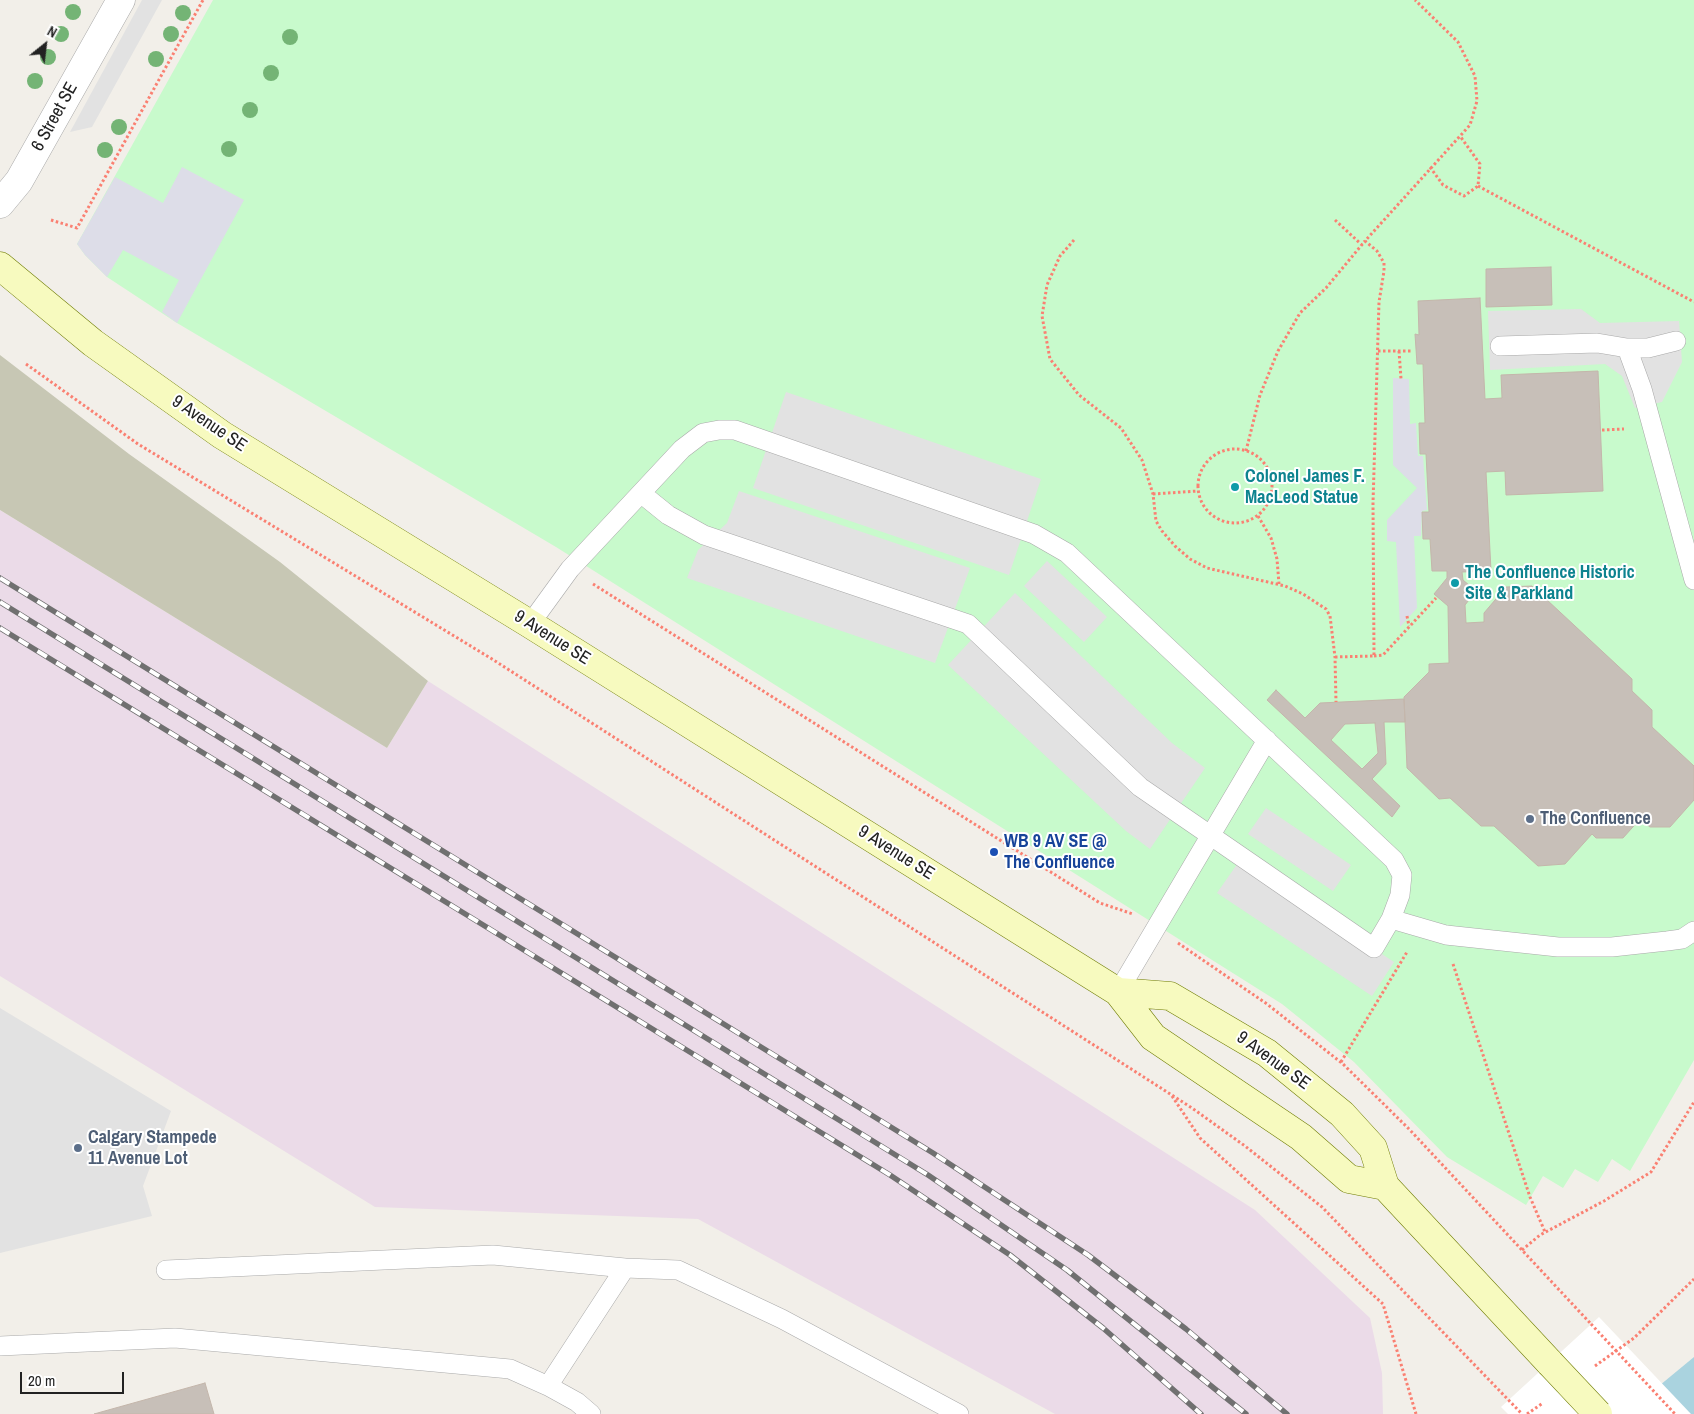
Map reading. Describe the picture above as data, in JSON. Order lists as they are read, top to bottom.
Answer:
{
  "streets": {
    "main road": ["9 Avenue SE"],
    "street": ["6 Street SE"]
  },
  "places": [
    "Colonel James F. MacLeod Statue",
    "The Confluence Historic Site & Parkland",
    "The Confluence",
    "WB 9 AV SE @ The Confluence",
    "Calgary Stampede 11 Avenue Lot"
  ],
  "scale_bar": "20 m",
  "north": "top right"
}
